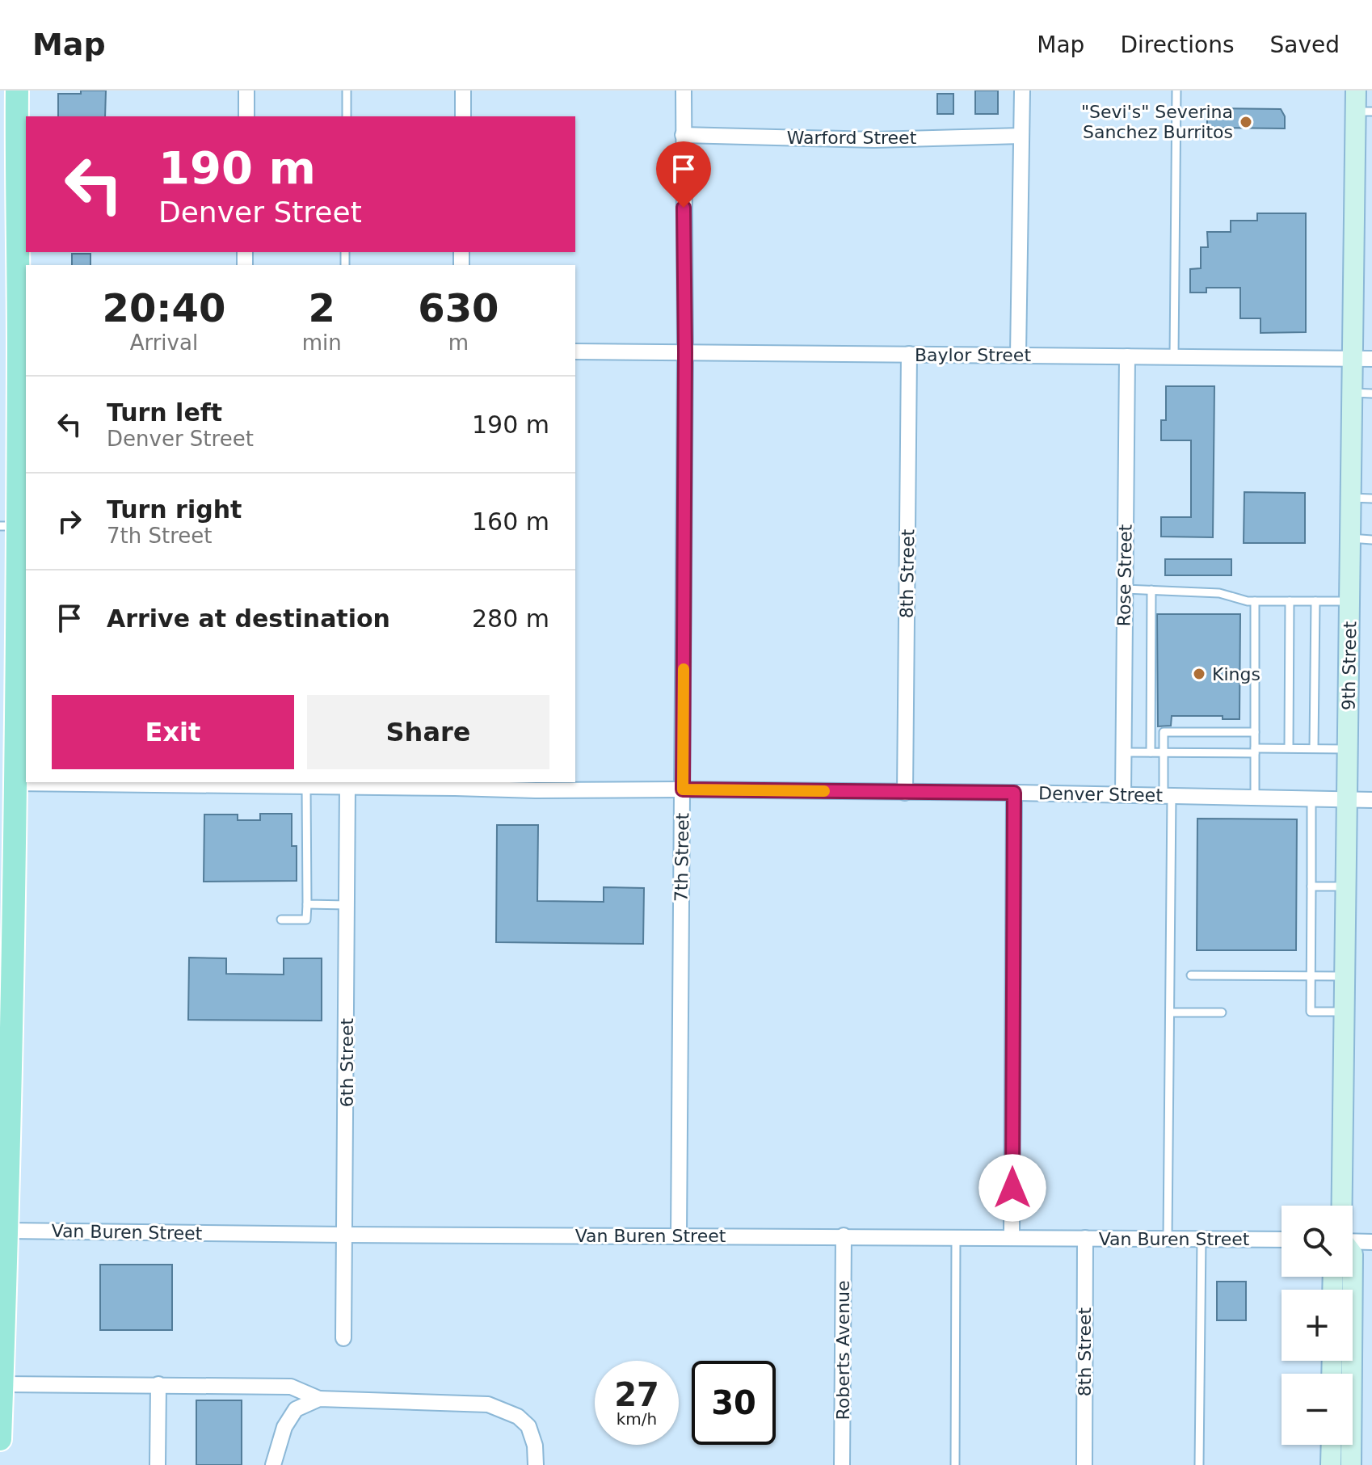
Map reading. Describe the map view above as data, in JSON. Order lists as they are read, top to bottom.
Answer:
{
  "streets": {
    "street": [
      "Warford Street",
      "Baylor Street",
      "8th Street",
      "Rose Street",
      "9th Street",
      "Denver Street",
      "7th Street",
      "6th Street",
      "Van Buren Street",
      "Roberts Avenue"
    ]
  },
  "crossings": [
    ["Warford Street", "7th Street"],
    ["Baylor Street", "8th Street"],
    ["Baylor Street", "Rose Street"],
    ["Baylor Street", "9th Street"],
    ["Baylor Street", "7th Street"],
    ["8th Street", "Denver Street"],
    ["8th Street", "Van Buren Street"],
    ["Rose Street", "Denver Street"],
    ["9th Street", "Denver Street"],
    ["Denver Street", "7th Street"],
    ["Denver Street", "6th Street"],
    ["7th Street", "Van Buren Street"],
    ["6th Street", "Van Buren Street"],
    ["Van Buren Street", "Roberts Avenue"]
  ],
  "places": ["\"Sevi's\" Severina Sanchez Burritos", "Kings"],
  "page": {
    "header": "Map",
    "nav": ["Map", "Directions", "Saved"],
    "turn": ["190 m", "Denver Street"],
    "eta": [
      "20:40",
      "Arrival",
      "2",
      "min",
      "630",
      "m"
    ],
    "list": [
      {
        "name": "Turn left",
        "note": "Denver Street",
        "value": "190 m"
      },
      {
        "name": "Turn right",
        "note": "7th Street",
        "value": "160 m"
      },
      {
        "name": "Arrive at destination",
        "value": "280 m"
      }
    ],
    "buttons": ["Exit", "Share"],
    "map_buttons": ["+", "−"],
    "speed": "27 km/h",
    "limit": "30"
  }
}
